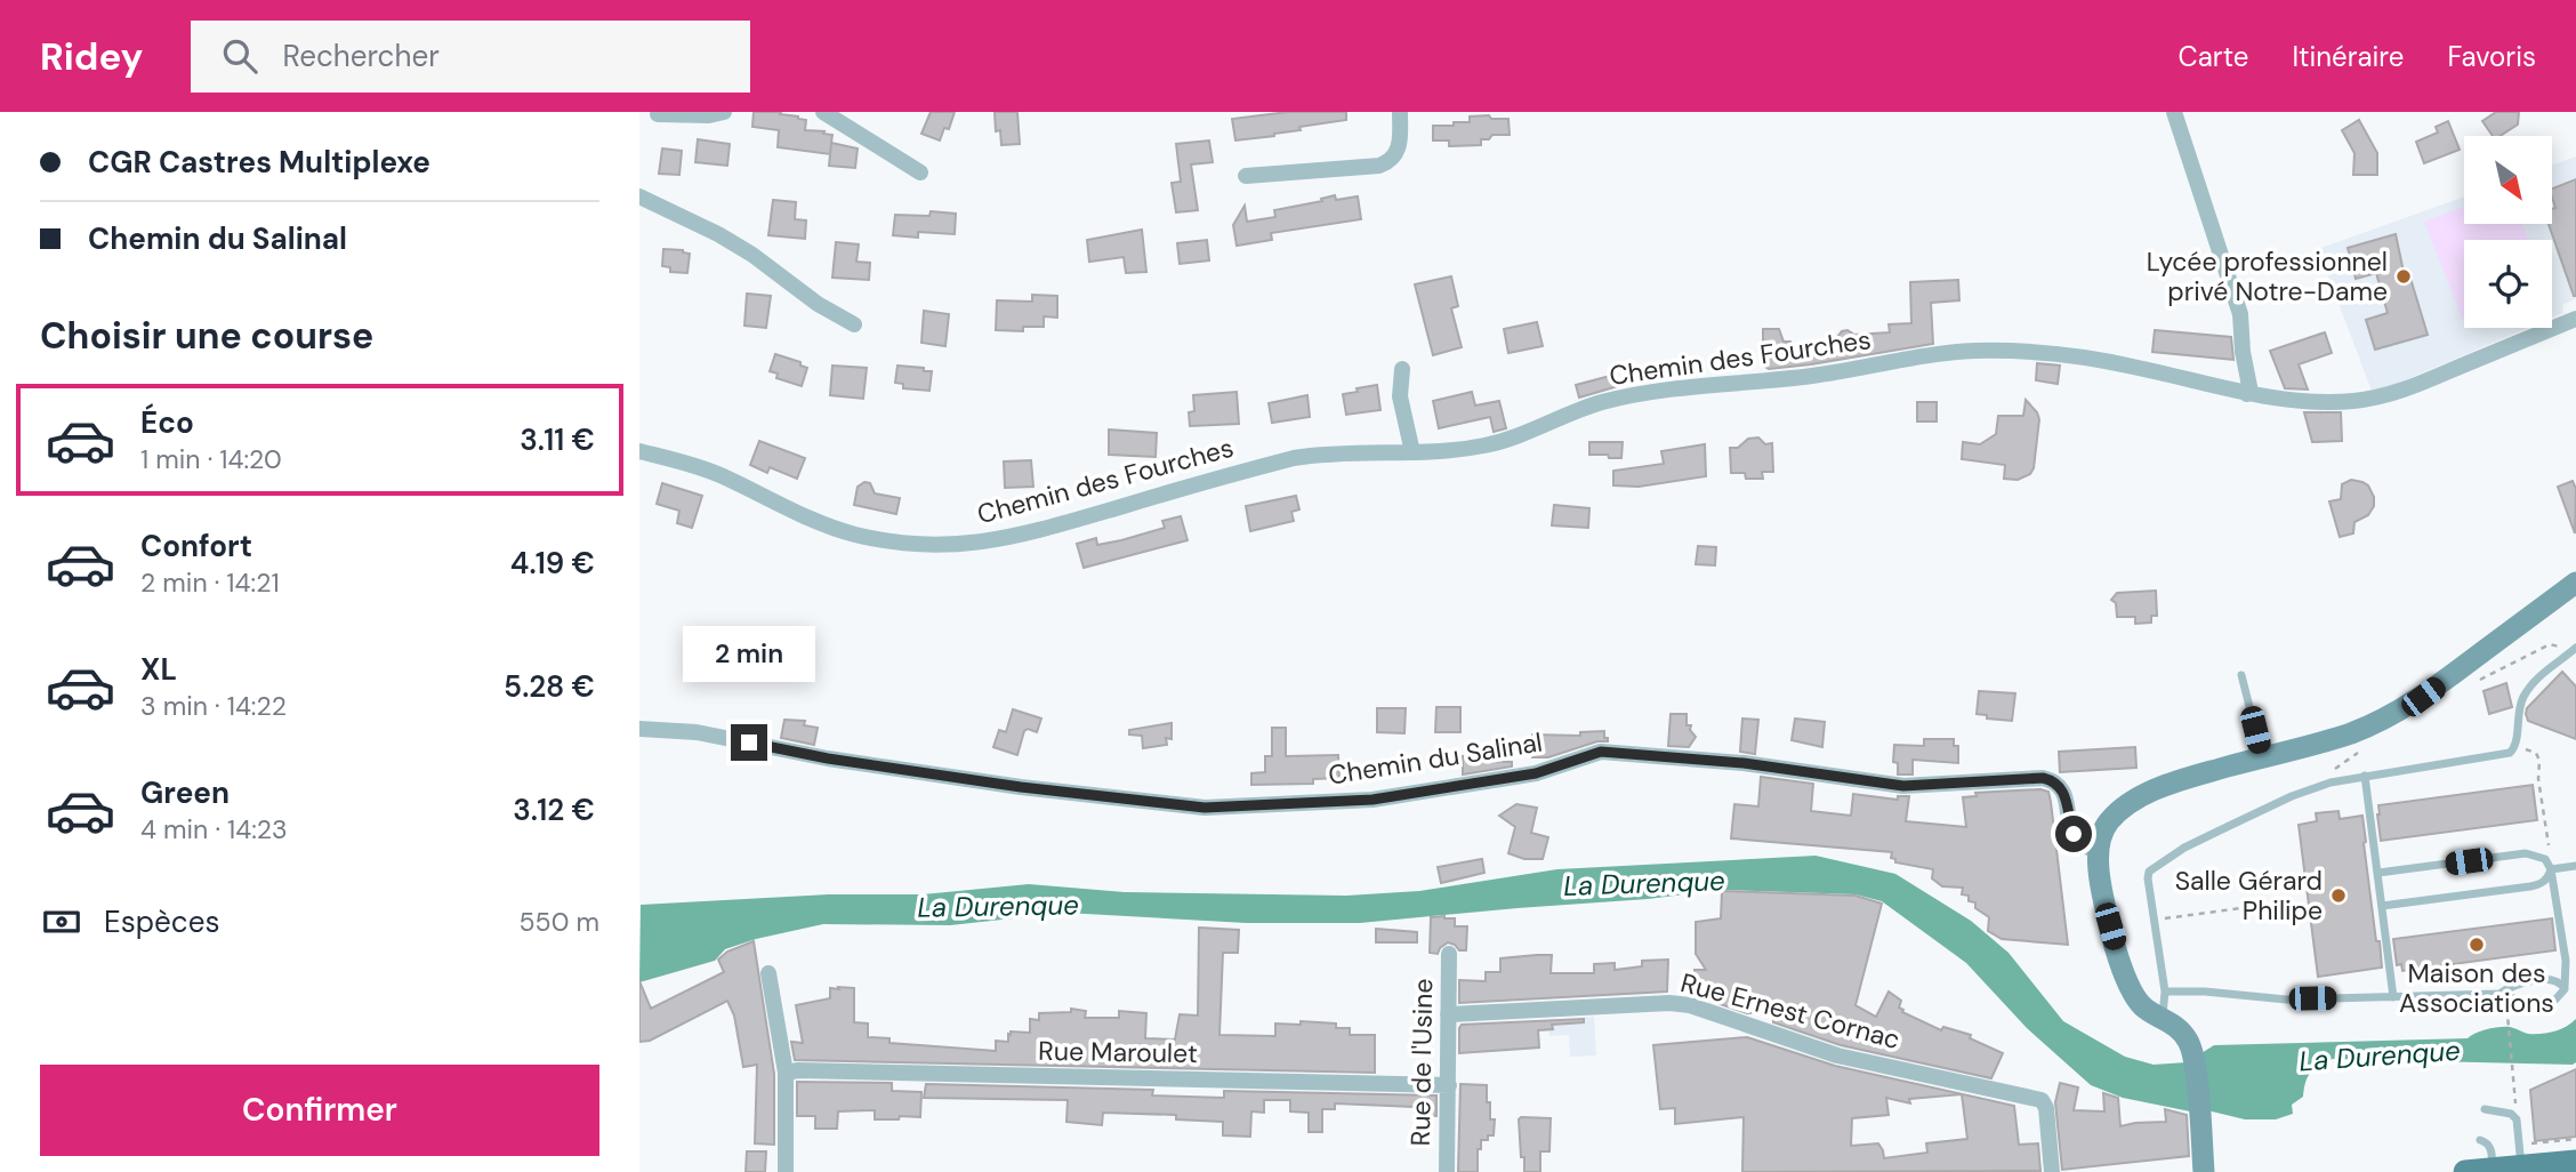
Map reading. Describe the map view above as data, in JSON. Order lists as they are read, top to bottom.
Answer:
{
  "streets": {
    "street": [
      "Chemin des Fourches",
      "Chemin du Salinal",
      "Rue Ernest Cornac",
      "Rue Maroulet",
      "Rue de l'Usine"
    ]
  },
  "crossings": [
    ["Rue Ernest Cornac", "Rue de l'Usine"],
    ["Rue Maroulet", "Rue de l'Usine"]
  ],
  "water": ["La Durenque"],
  "places": ["Lycée professionnel privé Notre-Dame", "Salle Gérard Philipe", "Maison des Associations"],
  "north": "bottom right",
  "page": {
    "header": "Ridey",
    "search": "Rechercher",
    "nav": ["Carte", "Itinéraire", "Favoris"],
    "banner": ["CGR Castres Multiplexe", "Chemin du Salinal"],
    "heading": "Choisir une course",
    "list": [
      {
        "name": "Éco",
        "note": "1 min · 14:20",
        "value": "3.11 €"
      },
      {
        "name": "Confort",
        "note": "2 min · 14:21",
        "value": "4.19 €"
      },
      {
        "name": "XL",
        "note": "3 min · 14:22",
        "value": "5.28 €"
      },
      {
        "name": "Green",
        "note": "4 min · 14:23",
        "value": "3.12 €"
      }
    ],
    "bubble": "2 min",
    "pay": ["Espèces", "550 m"],
    "buttons": "Confirmer"
  }
}
